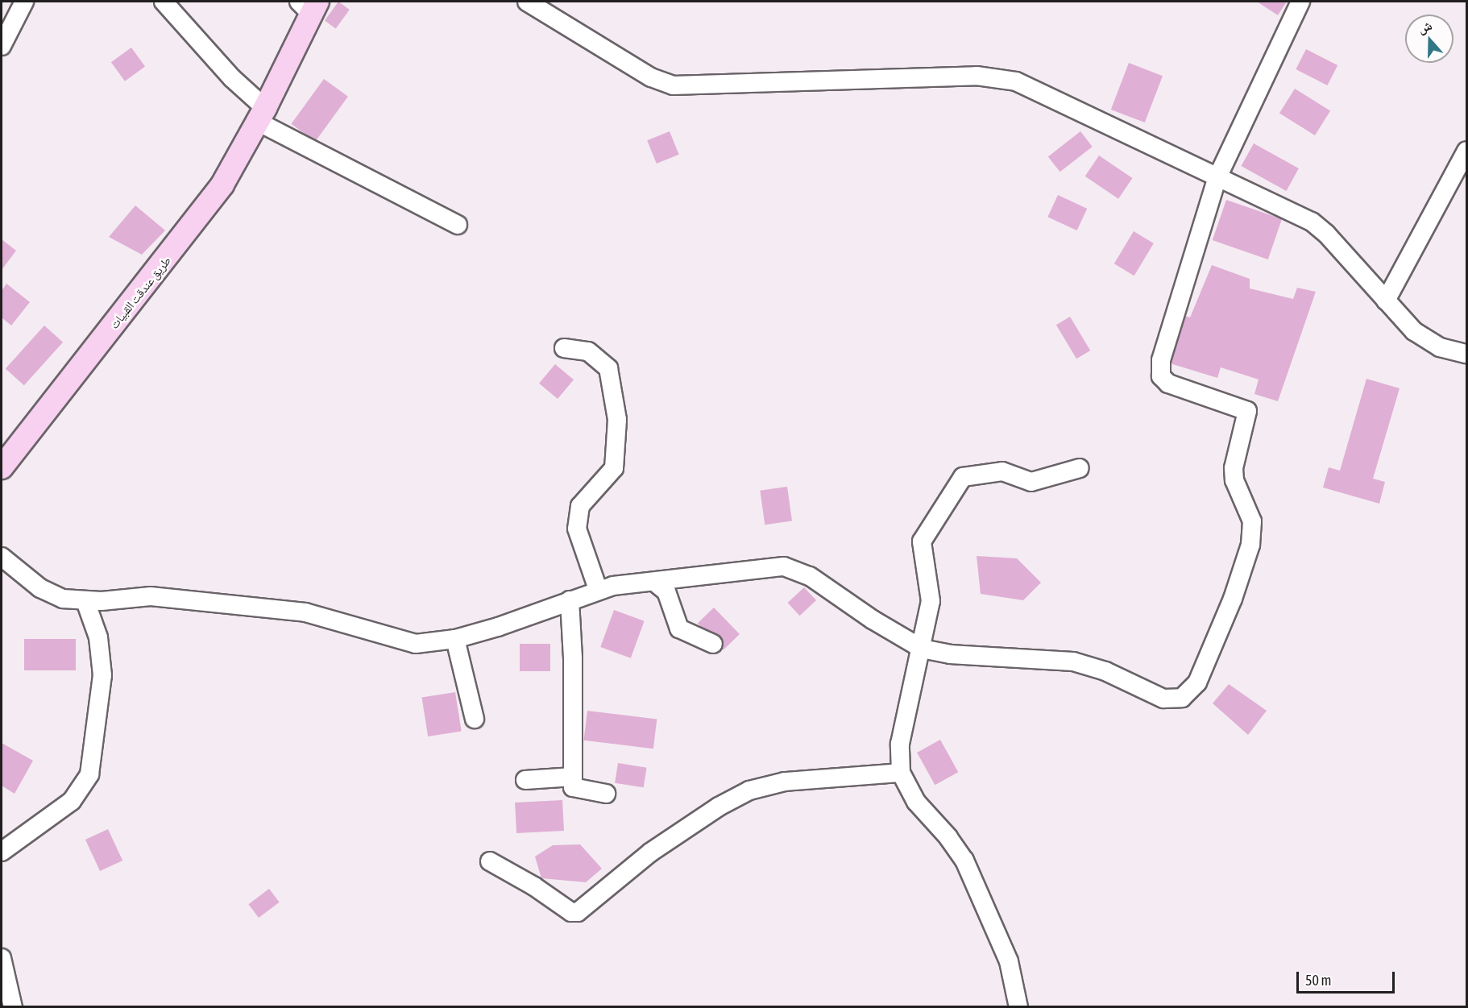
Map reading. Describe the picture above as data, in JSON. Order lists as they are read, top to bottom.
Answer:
{
  "streets": {
    "main road": ["طريق عندقت القبيات"]
  },
  "scale_bar": "50 m",
  "north": "top"
}
